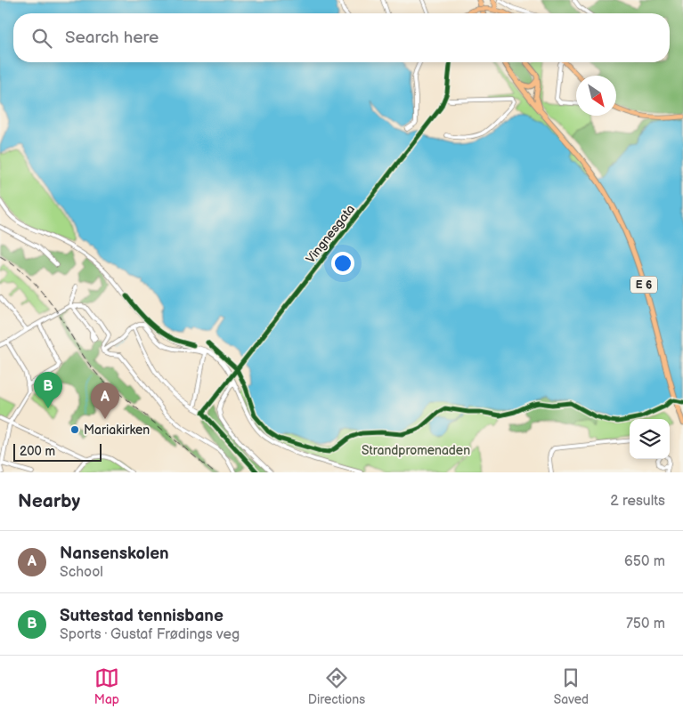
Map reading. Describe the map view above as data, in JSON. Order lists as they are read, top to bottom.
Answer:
{
  "streets": {
    "highway": ["E 6"],
    "cycle path": ["Vingnesgata"]
  },
  "parks": ["Strandpromenaden"],
  "places": ["Mariakirken"],
  "scale_bar": "200 m",
  "north": "bottom right",
  "page": {
    "search": "Search here",
    "pins": ["B", "A"],
    "scale": "200 m",
    "heading": ["Nearby", "2 results"],
    "list": [
      {
        "mark": "A",
        "name": "Nansenskolen",
        "note": "School",
        "value": "650 m"
      },
      {
        "mark": "B",
        "name": "Suttestad tennisbane",
        "note": "Sports · Gustaf Frødings veg",
        "value": "750 m"
      }
    ],
    "nav": ["Map", "Directions", "Saved"]
  }
}
